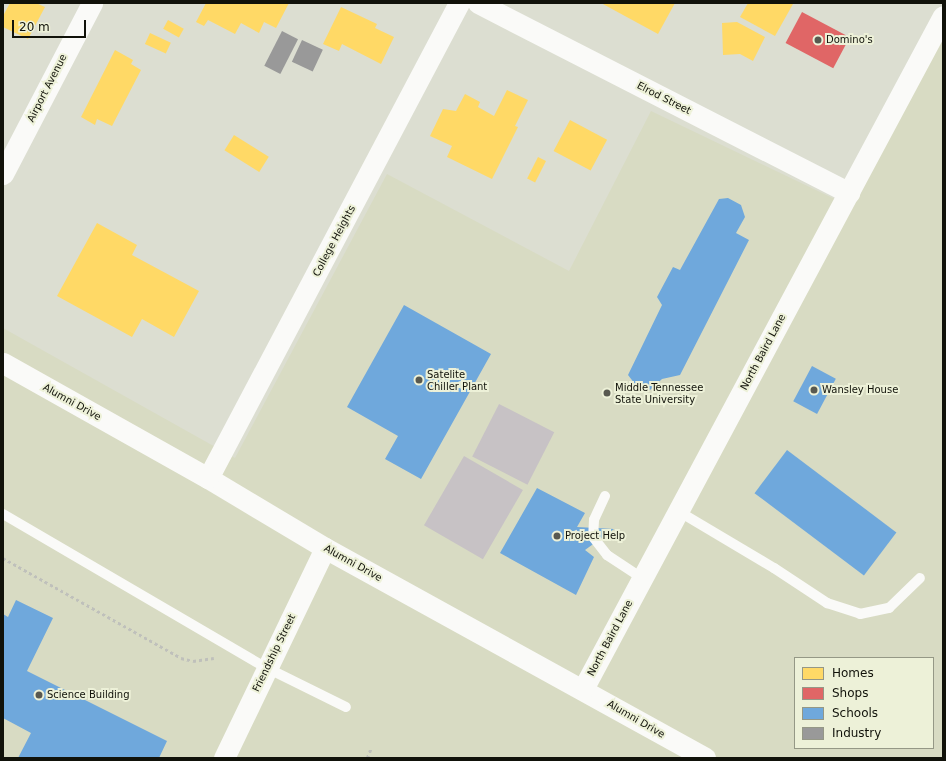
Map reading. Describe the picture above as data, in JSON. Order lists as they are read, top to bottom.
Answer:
{
  "streets": {
    "street": [
      "Airport Avenue",
      "Elrod Street",
      "College Heights",
      "North Baird Lane",
      "Alumni Drive",
      "Friendship Street"
    ]
  },
  "crossings": [
    ["Elrod Street", "North Baird Lane"],
    ["College Heights", "Alumni Drive"],
    ["North Baird Lane", "Alumni Drive"],
    ["Alumni Drive", "Friendship Street"]
  ],
  "places": [
    "Domino's",
    "Satelite Chiller Plant",
    "Wansley House",
    "Middle Tennessee State University",
    "Project Help",
    "Science Building"
  ],
  "legend": [
    "Homes",
    "Shops",
    "Schools",
    "Industry"
  ],
  "scale_bar": "20 m"
}
